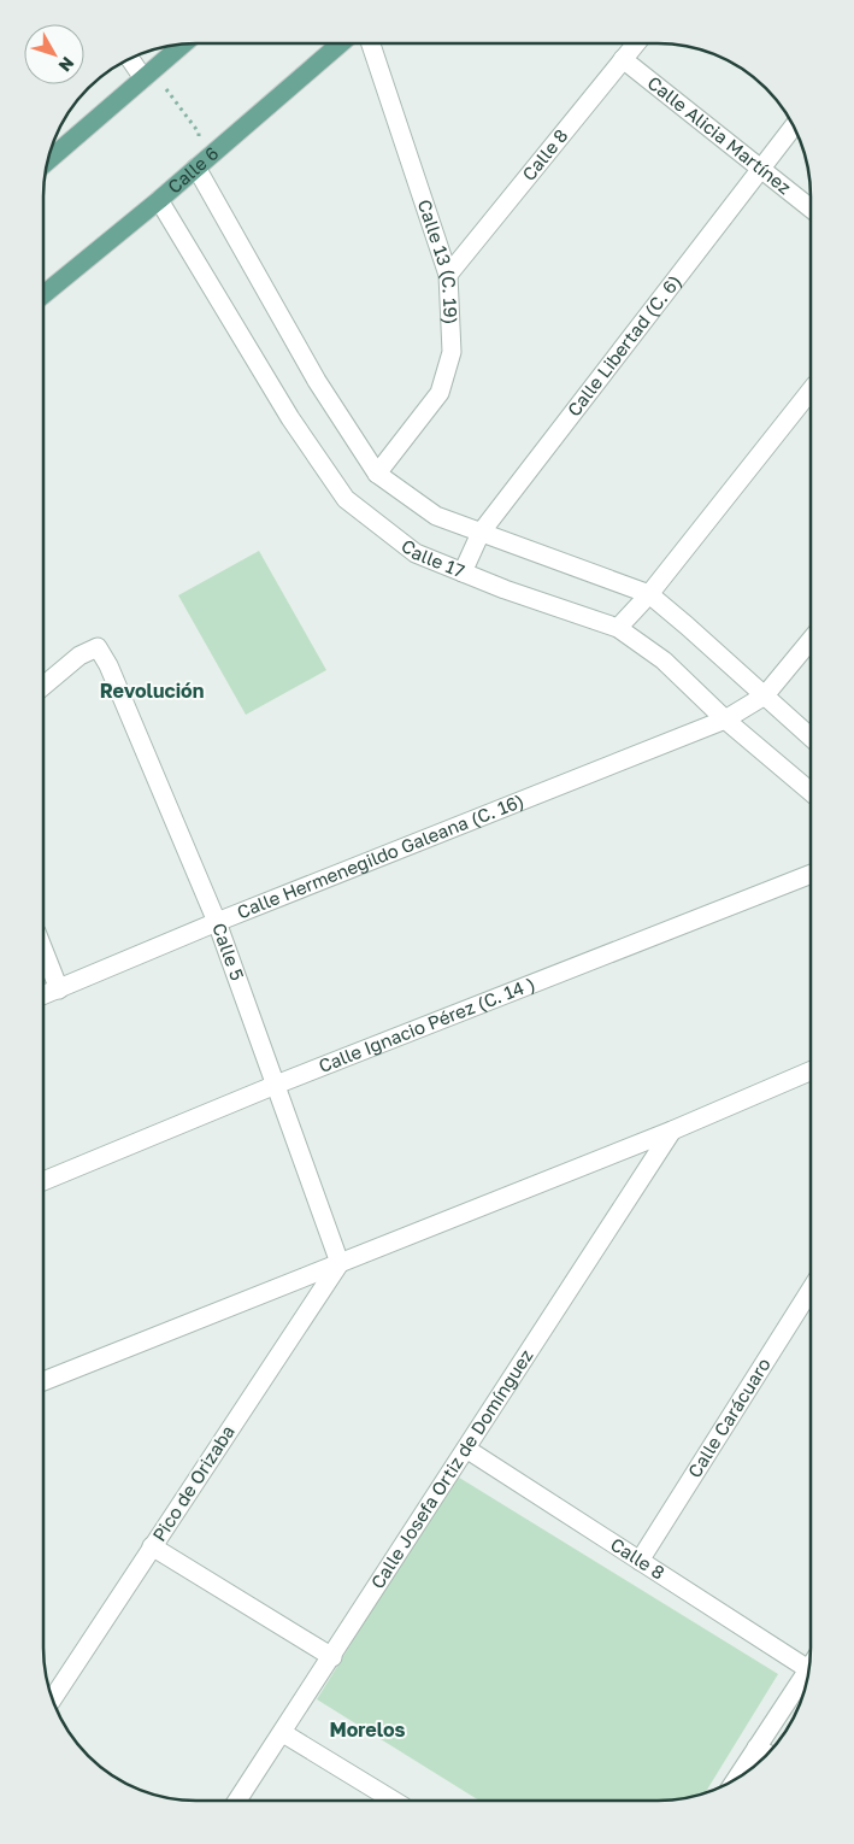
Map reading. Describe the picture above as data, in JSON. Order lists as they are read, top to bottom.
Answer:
{
  "streets": {
    "main road": ["Calle 6"],
    "street": [
      "Calle Alicia Martínez",
      "Calle 8",
      "Calle 13 (C. 19)",
      "Calle Libertad (C. 6)",
      "Calle 17",
      "Calle Hermenegildo Galeana (C. 16)",
      "Calle 5",
      "Calle Ignacio Pérez (C. 14 )",
      "Calle Carácuaro",
      "Calle Josefa Ortiz de Domínguez",
      "Pico de Orizaba"
    ]
  },
  "crossings": [
    ["Calle Alicia Martínez", "Calle 8"],
    ["Calle Alicia Martínez", "Calle Libertad (C. 6)"],
    ["Calle 8", "Calle 13 (C. 19)"],
    ["Calle 8", "Calle Carácuaro"],
    ["Calle 8", "Calle Josefa Ortiz de Domínguez"],
    ["Calle 6", "Calle 17"],
    ["Calle 13 (C. 19)", "Calle 17"],
    ["Calle Libertad (C. 6)", "Calle 17"],
    ["Calle 17", "Calle Hermenegildo Galeana (C. 16)"],
    ["Calle Hermenegildo Galeana (C. 16)", "Calle 5"],
    ["Calle 5", "Calle Ignacio Pérez (C. 14 )"],
    ["Calle 5", "Pico de Orizaba"]
  ],
  "districts": ["Revolución", "Morelos"],
  "north": "bottom right"
}
